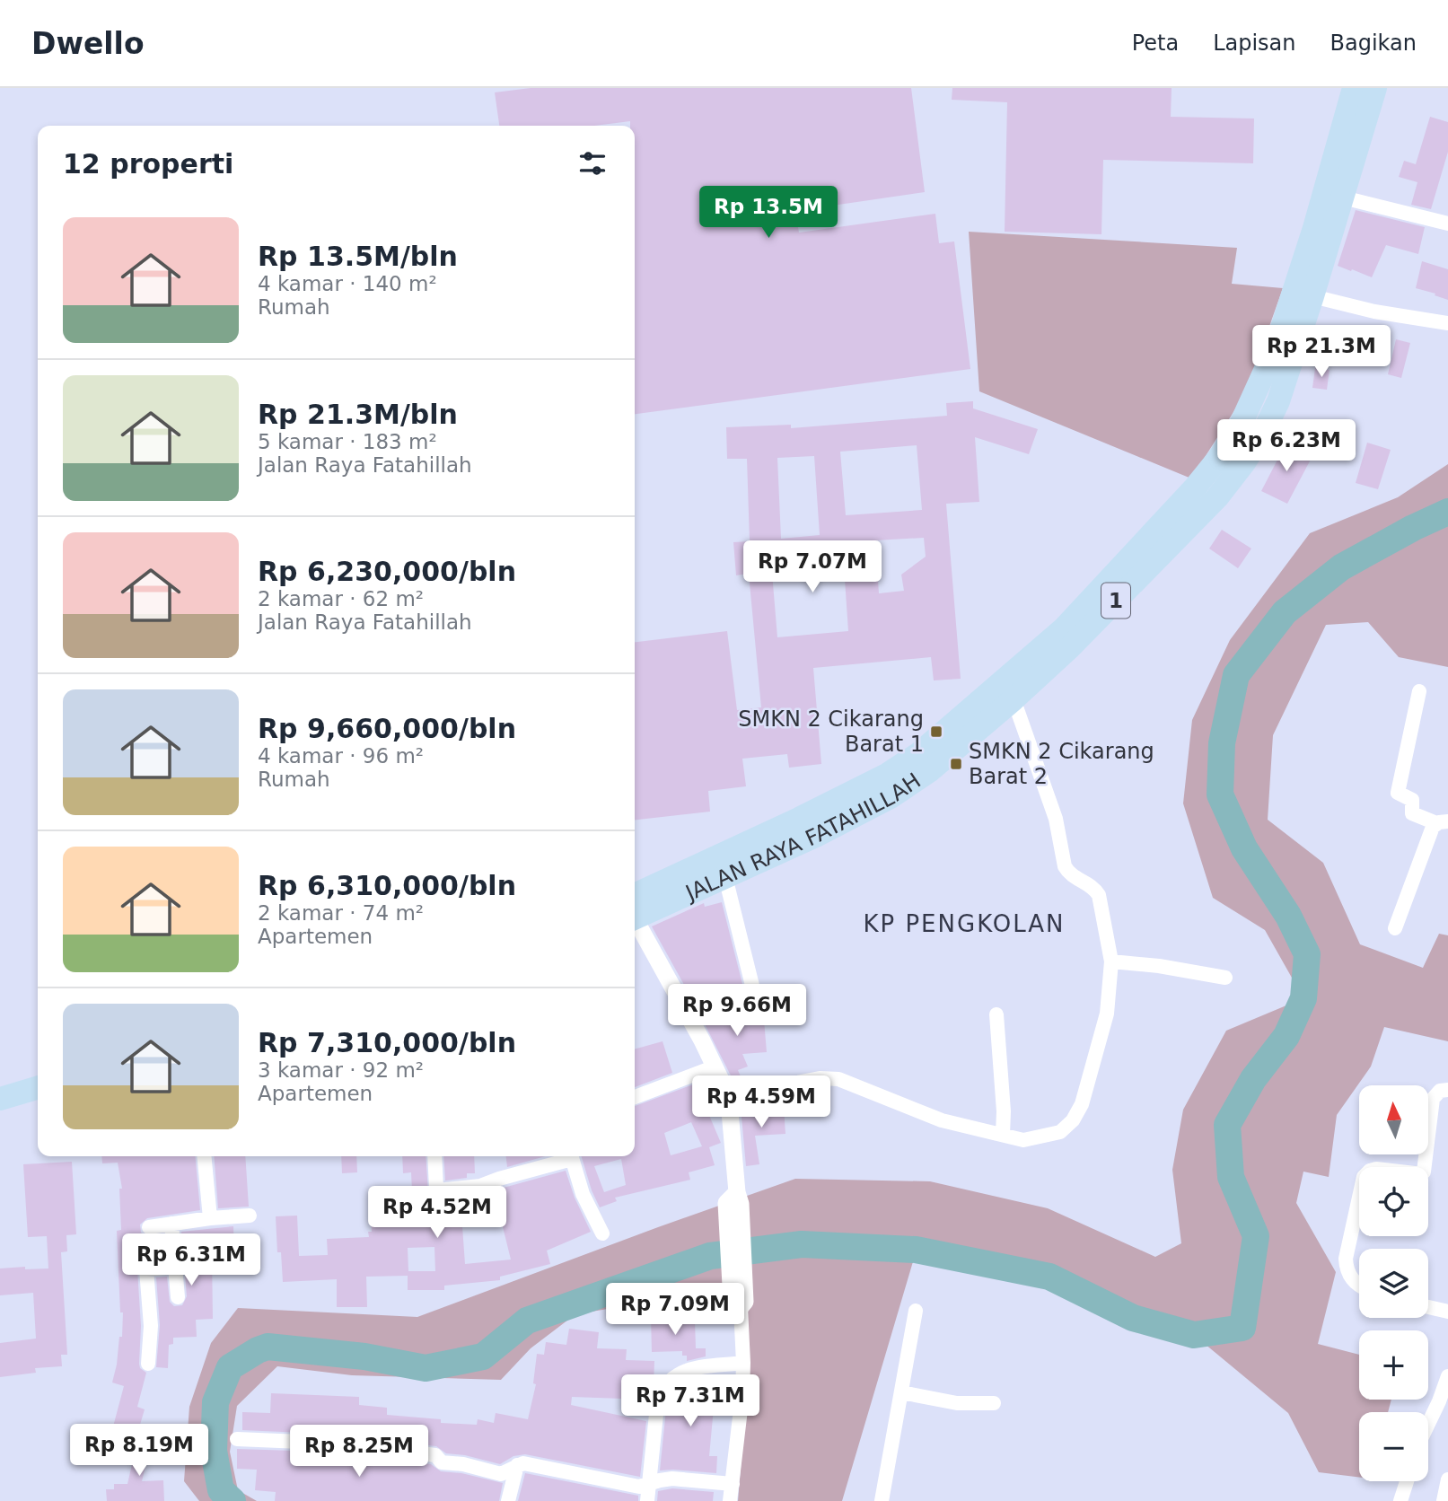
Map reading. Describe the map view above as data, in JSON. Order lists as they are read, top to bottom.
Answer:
{
  "streets": {
    "highway": ["1", "JALAN RAYA FATAHILLAH"]
  },
  "districts": ["KP PENGKOLAN"],
  "places": {
    "transit": ["SMKN 2 Cikarang Barat 1", "SMKN 2 Cikarang Barat 2"]
  },
  "north": "top",
  "page": {
    "header": "Dwello",
    "nav": ["Peta", "Lapisan", "Bagikan"],
    "heading": "12 properti",
    "price": [
      "Rp 13.5M",
      "Rp 21.3M",
      "Rp 6.23M",
      "Rp 7.07M",
      "Rp 9.66M",
      "Rp 4.59M",
      "Rp 4.52M",
      "Rp 6.31M",
      "Rp 7.09M",
      "Rp 7.31M",
      "Rp 8.19M",
      "Rp 8.25M"
    ],
    "list": [
      {
        "name": "Rp 13.5M/bln",
        "note": "4 kamar · 140 m² · Rumah"
      },
      {
        "name": "Rp 21.3M/bln",
        "note": "5 kamar · 183 m² · Jalan Raya Fatahillah"
      },
      {
        "name": "Rp 6,230,000/bln",
        "note": "2 kamar · 62 m² · Jalan Raya Fatahillah"
      },
      {
        "name": "Rp 9,660,000/bln",
        "note": "4 kamar · 96 m² · Rumah"
      },
      {
        "name": "Rp 6,310,000/bln",
        "note": "2 kamar · 74 m² · Apartemen"
      },
      {
        "name": "Rp 7,310,000/bln",
        "note": "3 kamar · 92 m² · Apartemen"
      }
    ],
    "map_buttons": ["+", "−"]
  }
}
